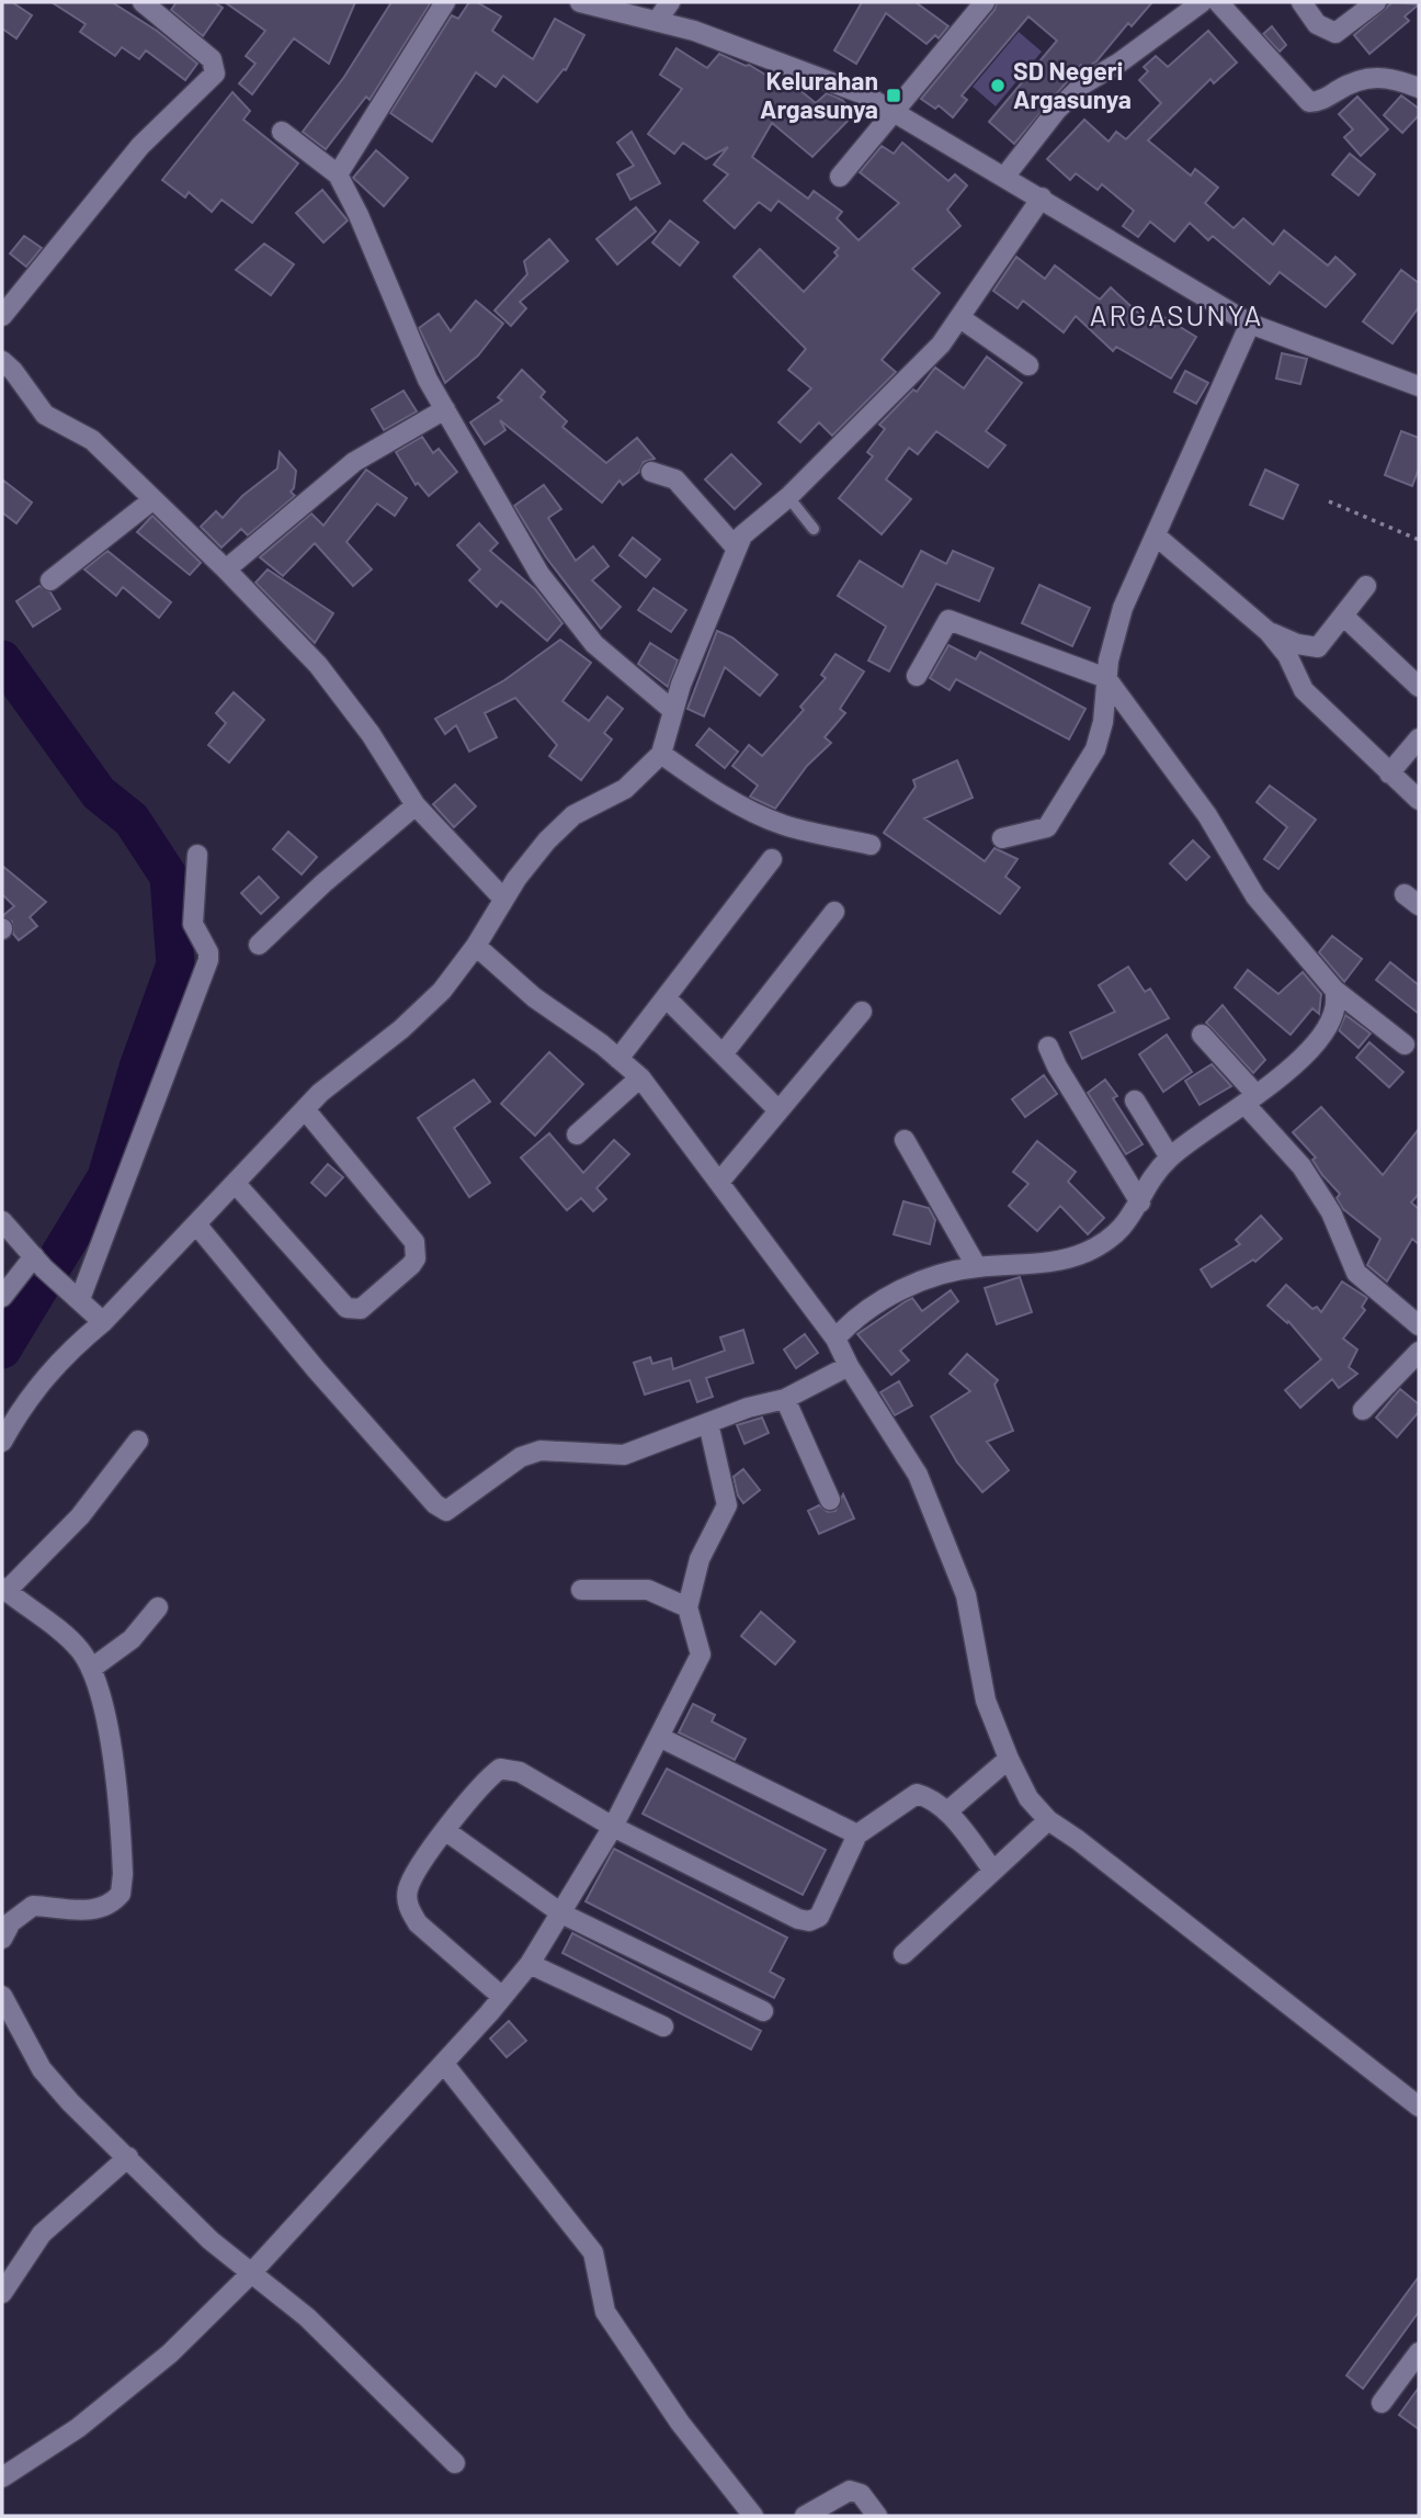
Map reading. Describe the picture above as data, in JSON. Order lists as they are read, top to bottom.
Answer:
{
  "districts": ["ARGASUNYA"],
  "places": {
    "other": ["SD Negeri Argasunya"],
    "transit": ["Kelurahan Argasunya"]
  }
}
